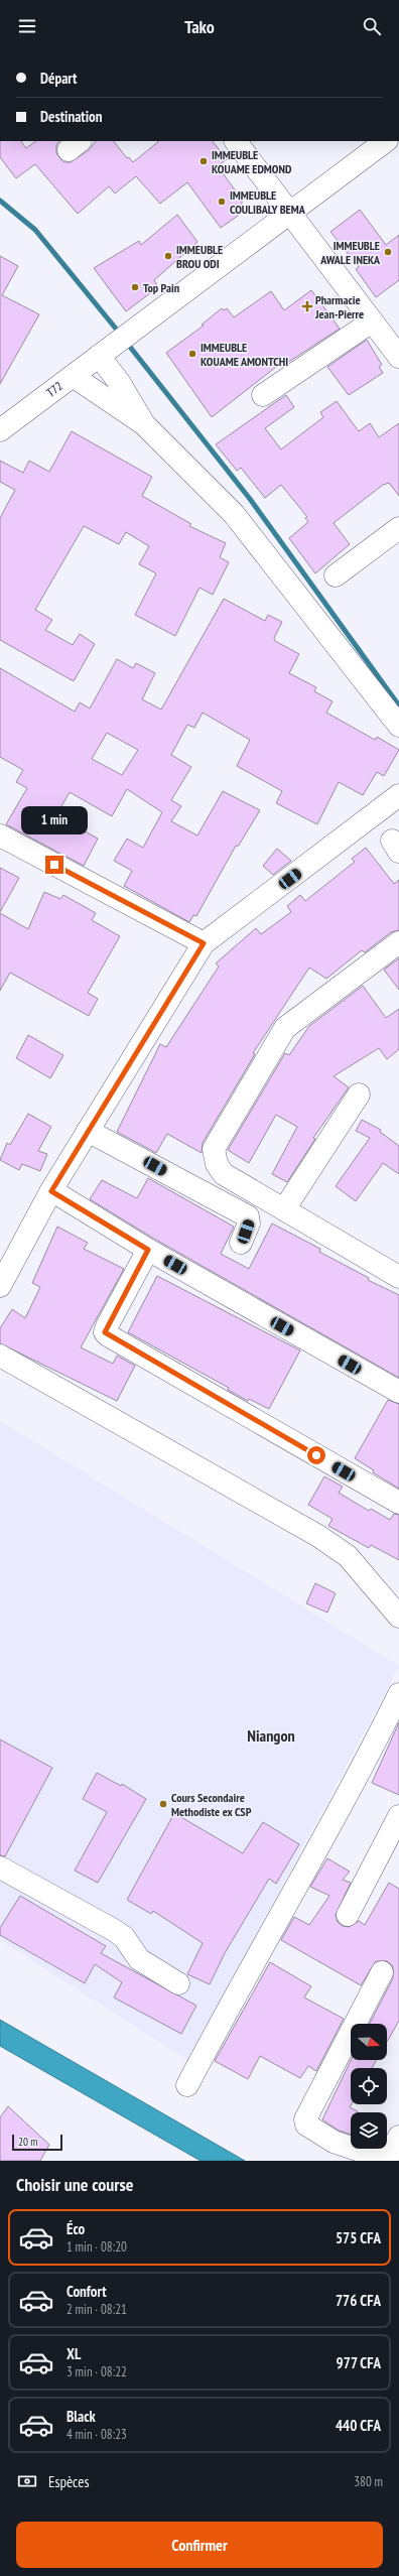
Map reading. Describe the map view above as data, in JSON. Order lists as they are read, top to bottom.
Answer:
{
  "streets": {
    "street": ["T72"]
  },
  "districts": ["Niangon"],
  "places": {
    "other": [
      "IMMEUBLE KOUAME EDMOND",
      "IMMEUBLE COULIBALY BEMA",
      "IMMEUBLE AWALE INEKA",
      "IMMEUBLE BROU ODI",
      "Top Pain",
      "IMMEUBLE KOUAME AMONTCHI",
      "Cours Secondaire Methodiste ex CSP"
    ],
    "health": ["Pharmacie Jean-Pierre"]
  },
  "scale_bar": "20 m",
  "north": "right",
  "page": {
    "header": "Tako",
    "banner": ["Départ", "Destination"],
    "bubble": "1 min",
    "scale": "20 m",
    "heading": "Choisir une course",
    "list": [
      {
        "name": "Éco",
        "note": "1 min · 08:20",
        "value": "575 CFA"
      },
      {
        "name": "Confort",
        "note": "2 min · 08:21",
        "value": "776 CFA"
      },
      {
        "name": "XL",
        "note": "3 min · 08:22",
        "value": "977 CFA"
      },
      {
        "name": "Black",
        "note": "4 min · 08:23",
        "value": "440 CFA"
      }
    ],
    "pay": ["Espèces", "380 m"],
    "buttons": "Confirmer"
  }
}
